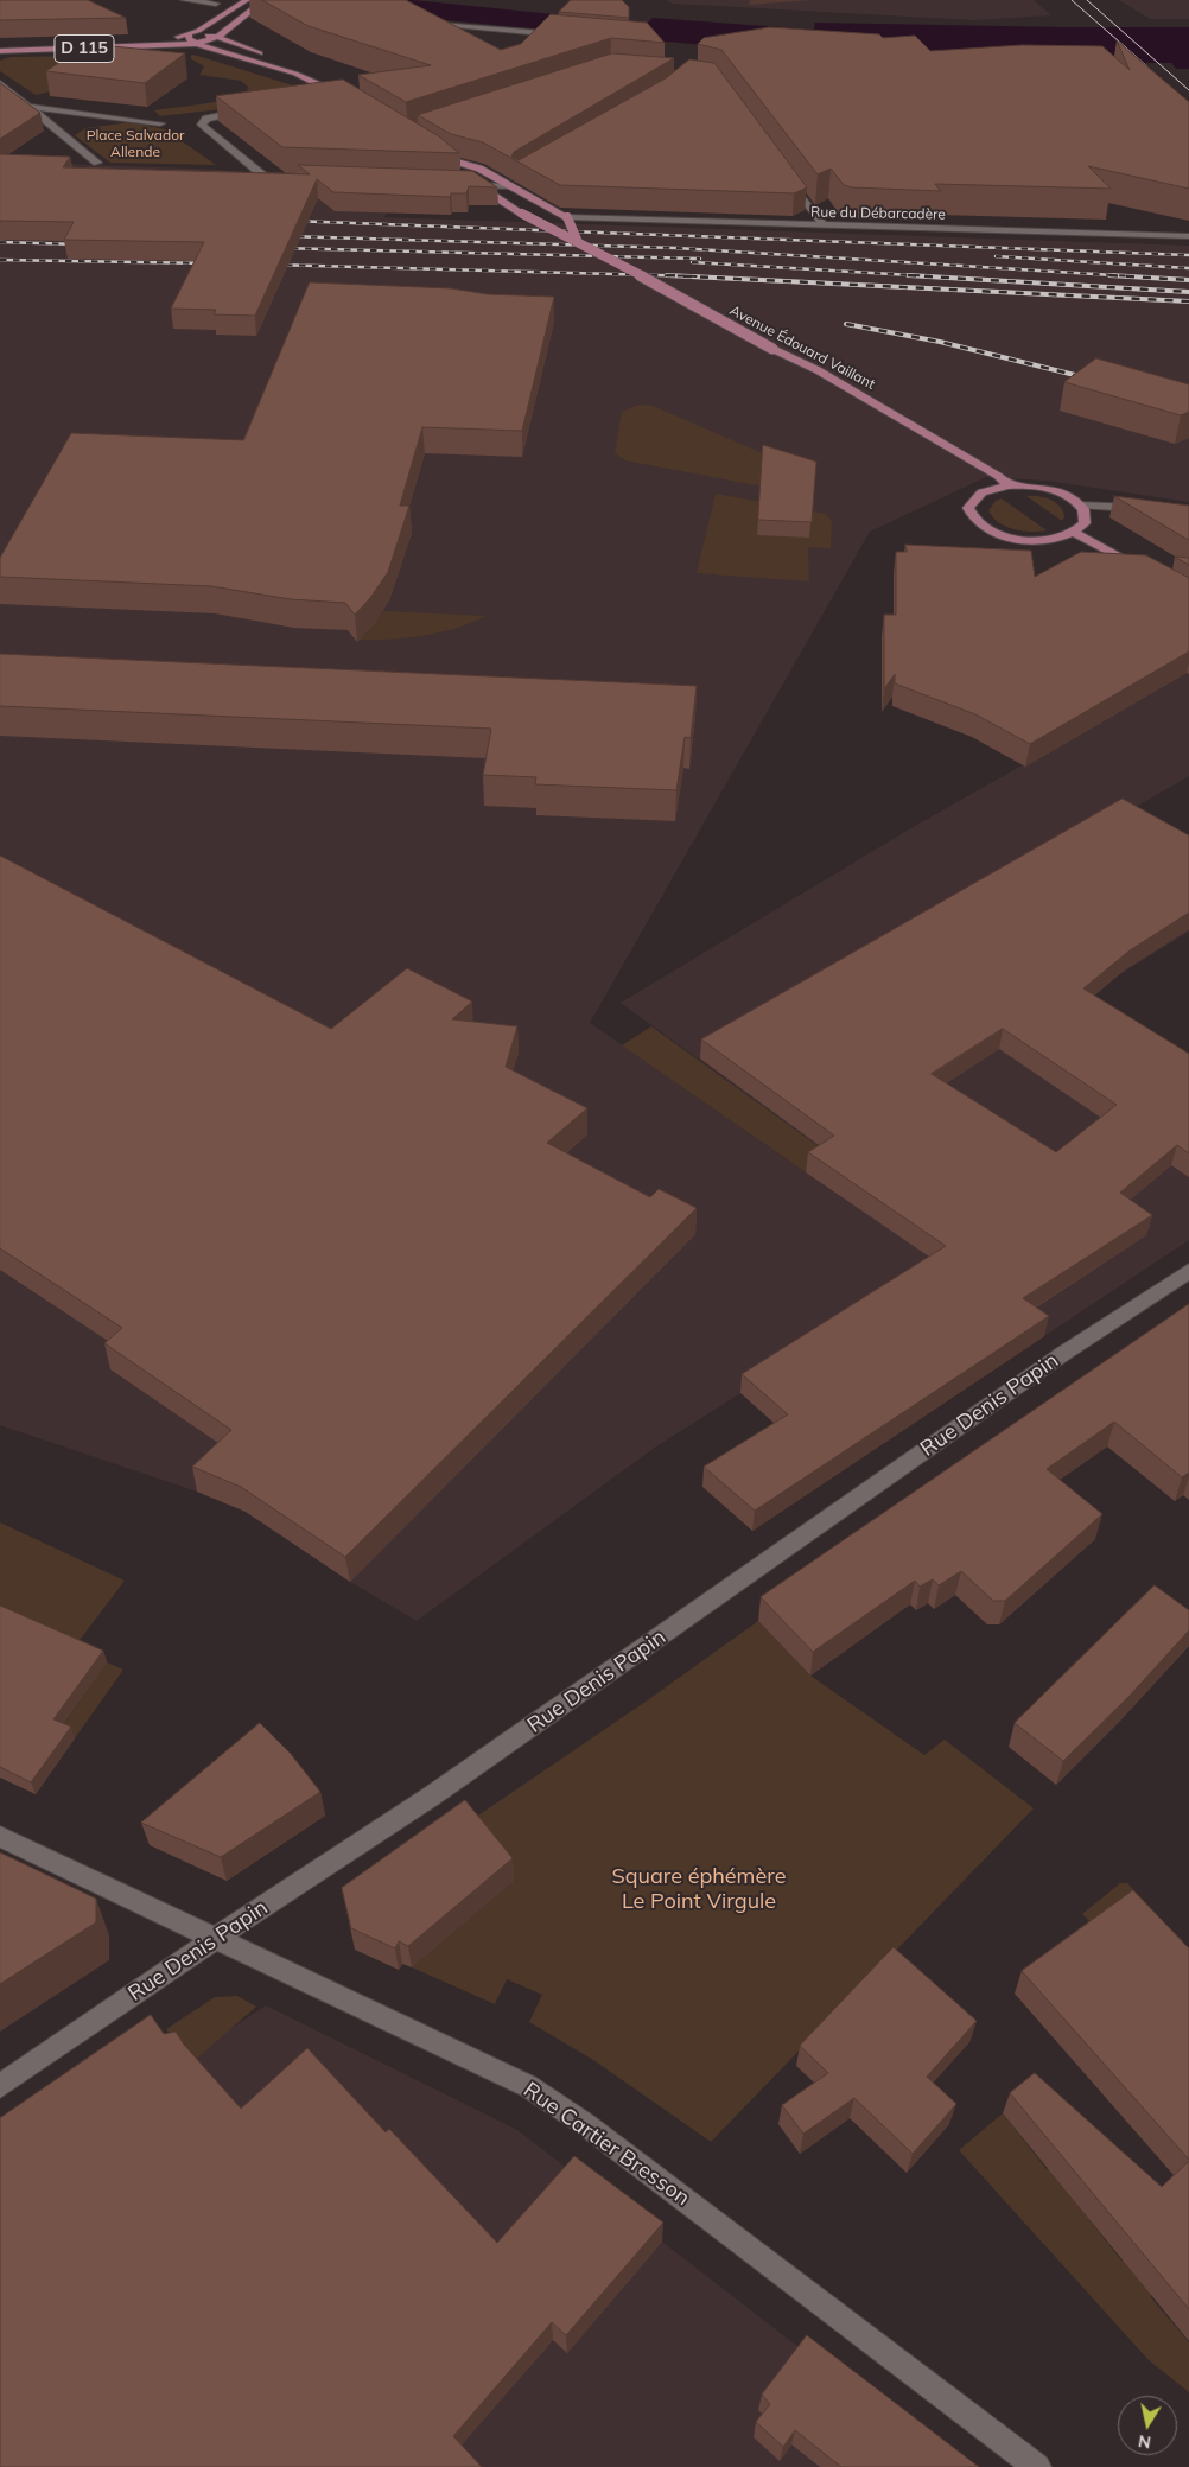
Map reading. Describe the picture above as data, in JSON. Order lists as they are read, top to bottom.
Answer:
{
  "streets": {
    "main road": ["D 115", "Avenue Édouard Vaillant"],
    "street": ["Rue du Débarcadère", "Rue Denis Papin", "Rue Cartier Bresson"]
  },
  "crossings": [
    ["Rue du Débarcadère", "Avenue Édouard Vaillant"],
    ["Rue Denis Papin", "Rue Cartier Bresson"]
  ],
  "parks": ["Place Salvador Allende", "Square éphémère Le Point Virgule"],
  "north": "bottom"
}
